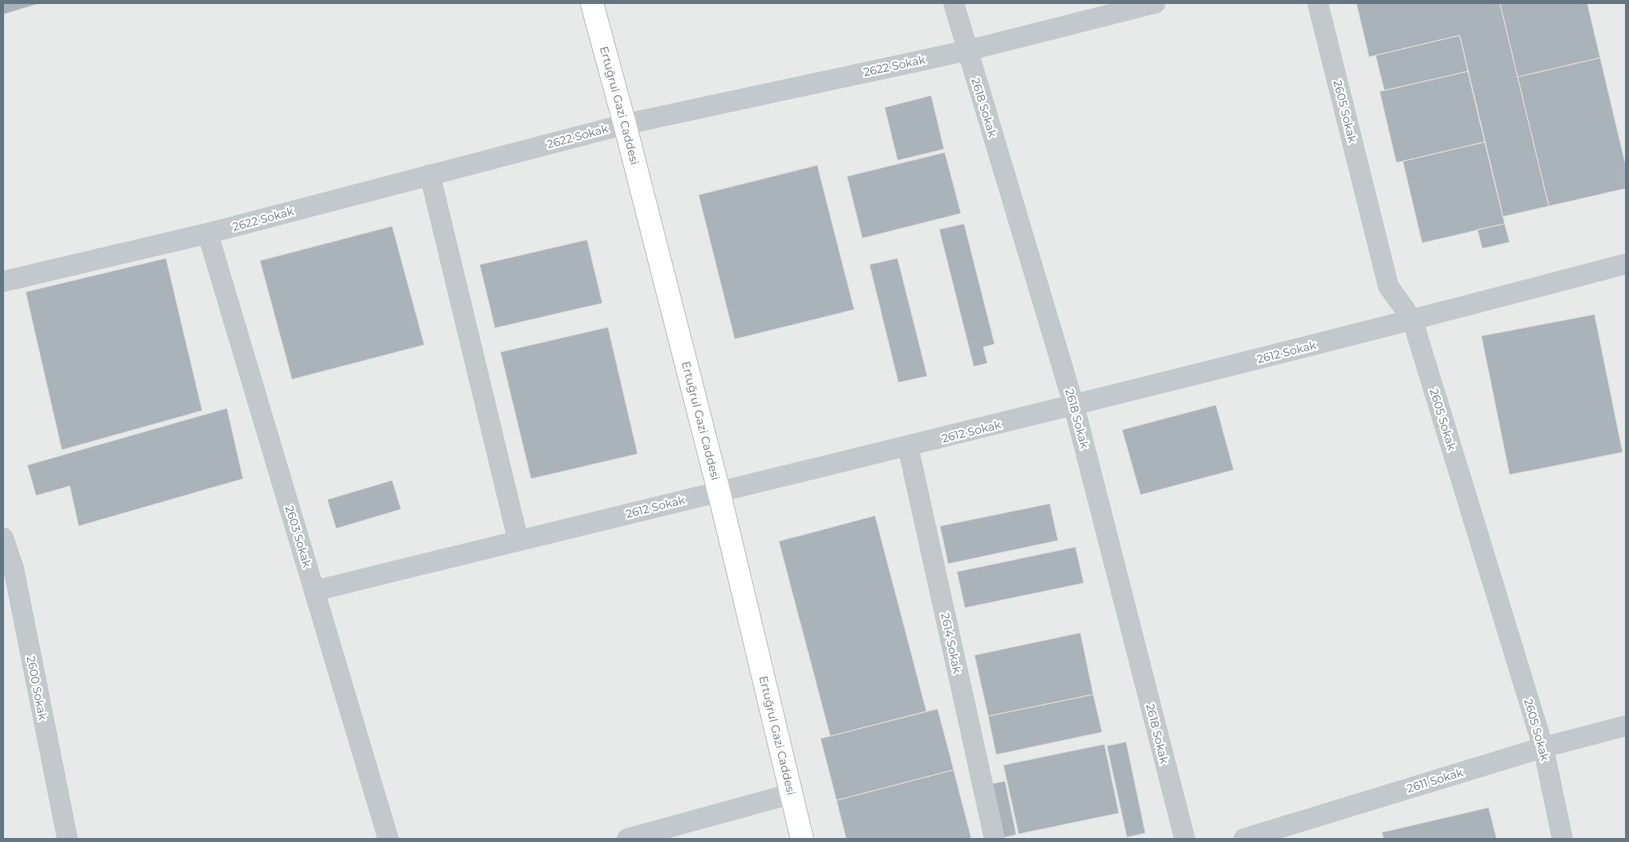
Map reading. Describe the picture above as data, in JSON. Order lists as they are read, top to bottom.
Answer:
{
  "streets": {
    "main road": ["Ertuğrul Gazi Caddesi"],
    "street": [
      "2622 Sokak",
      "2618 Sokak",
      "2605 Sokak",
      "2612 Sokak",
      "2603 Sokak",
      "2614 Sokak",
      "2600 Sokak",
      "2611 Sokak"
    ]
  },
  "crossings": [
    ["2622 Sokak", "Ertuğrul Gazi Caddesi"],
    ["2622 Sokak", "2618 Sokak"],
    ["2622 Sokak", "2603 Sokak"],
    ["Ertuğrul Gazi Caddesi", "2612 Sokak"],
    ["2618 Sokak", "2612 Sokak"],
    ["2605 Sokak", "2612 Sokak"],
    ["2605 Sokak", "2611 Sokak"],
    ["2612 Sokak", "2603 Sokak"],
    ["2612 Sokak", "2614 Sokak"]
  ]
}
